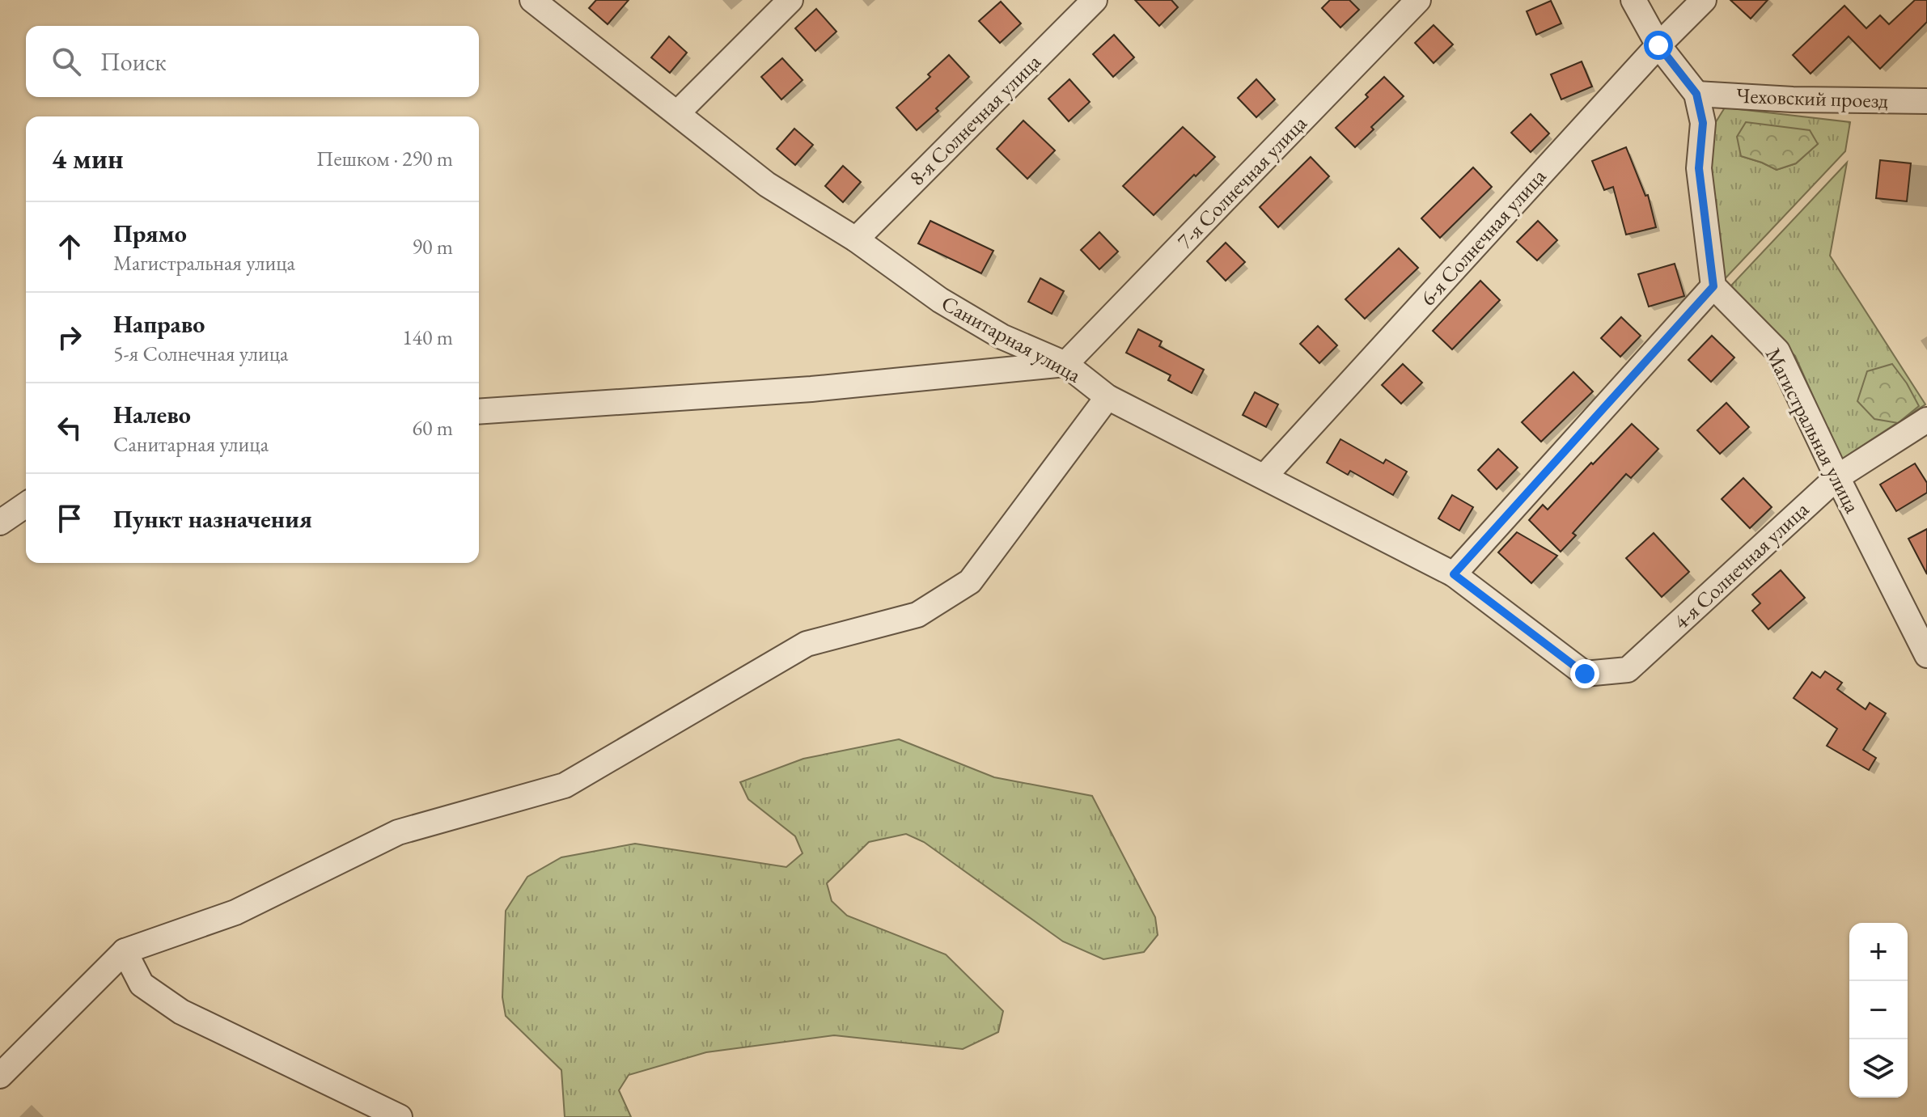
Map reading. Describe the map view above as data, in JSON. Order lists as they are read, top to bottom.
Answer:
{
  "streets": {
    "street": [
      "Чеховский проезд",
      "8-я Солнечная улица",
      "7-я Солнечная улица",
      "6-я Солнечная улица",
      "Санитарная улица",
      "Магистральная улица",
      "4-я Солнечная улица"
    ]
  },
  "crossings": [
    ["8-я Солнечная улица", "Санитарная улица"],
    ["7-я Солнечная улица", "Санитарная улица"],
    ["6-я Солнечная улица", "Санитарная улица"],
    ["Санитарная улица", "4-я Солнечная улица"],
    ["Магистральная улица", "4-я Солнечная улица"]
  ],
  "page": {
    "search": "Поиск",
    "heading": ["4 мин", "Пешком · 290 m"],
    "list": [
      ["Прямо", "Магистральная улица", "90 m"],
      ["Направо", "5-я Солнечная улица", "140 m"],
      ["Налево", "Санитарная улица", "60 m"],
      "Пункт назначения"
    ],
    "map_buttons": ["+", "−"]
  }
}
